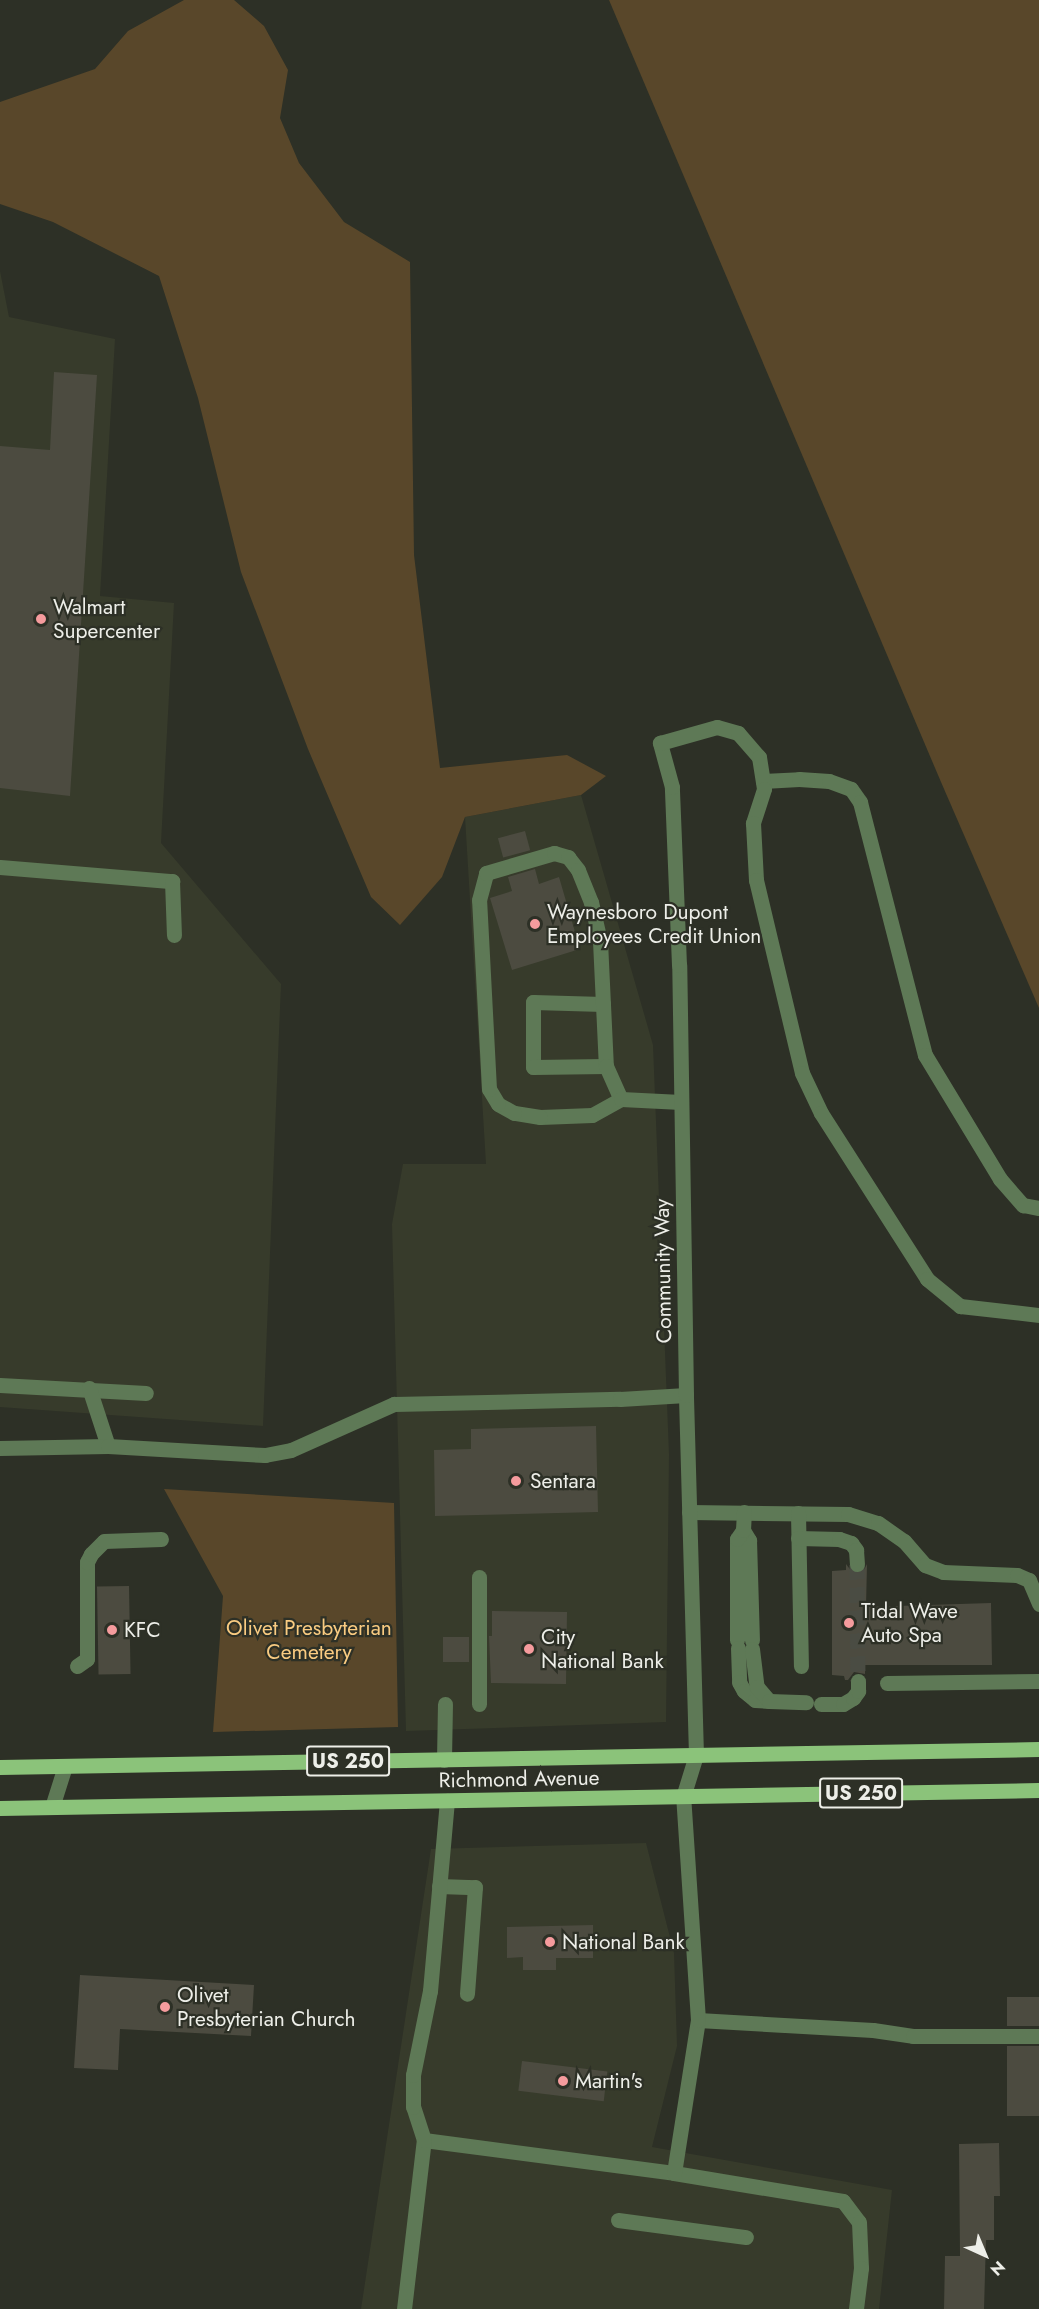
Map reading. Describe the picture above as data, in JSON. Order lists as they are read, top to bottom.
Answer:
{
  "streets": {
    "main road": ["US 250", "Richmond Avenue"],
    "street": ["Community Way"]
  },
  "crossings": [
    ["Community Way", "Richmond Avenue"]
  ],
  "parks": ["Olivet Presbyterian Cemetery"],
  "places": [
    "Walmart Supercenter",
    "Waynesboro Dupont Employees Credit Union",
    "Sentara",
    "Tidal Wave Auto Spa",
    "KFC",
    "City National Bank",
    "National Bank",
    "Olivet Presbyterian Church",
    "Martin's"
  ],
  "north": "bottom right"
}
